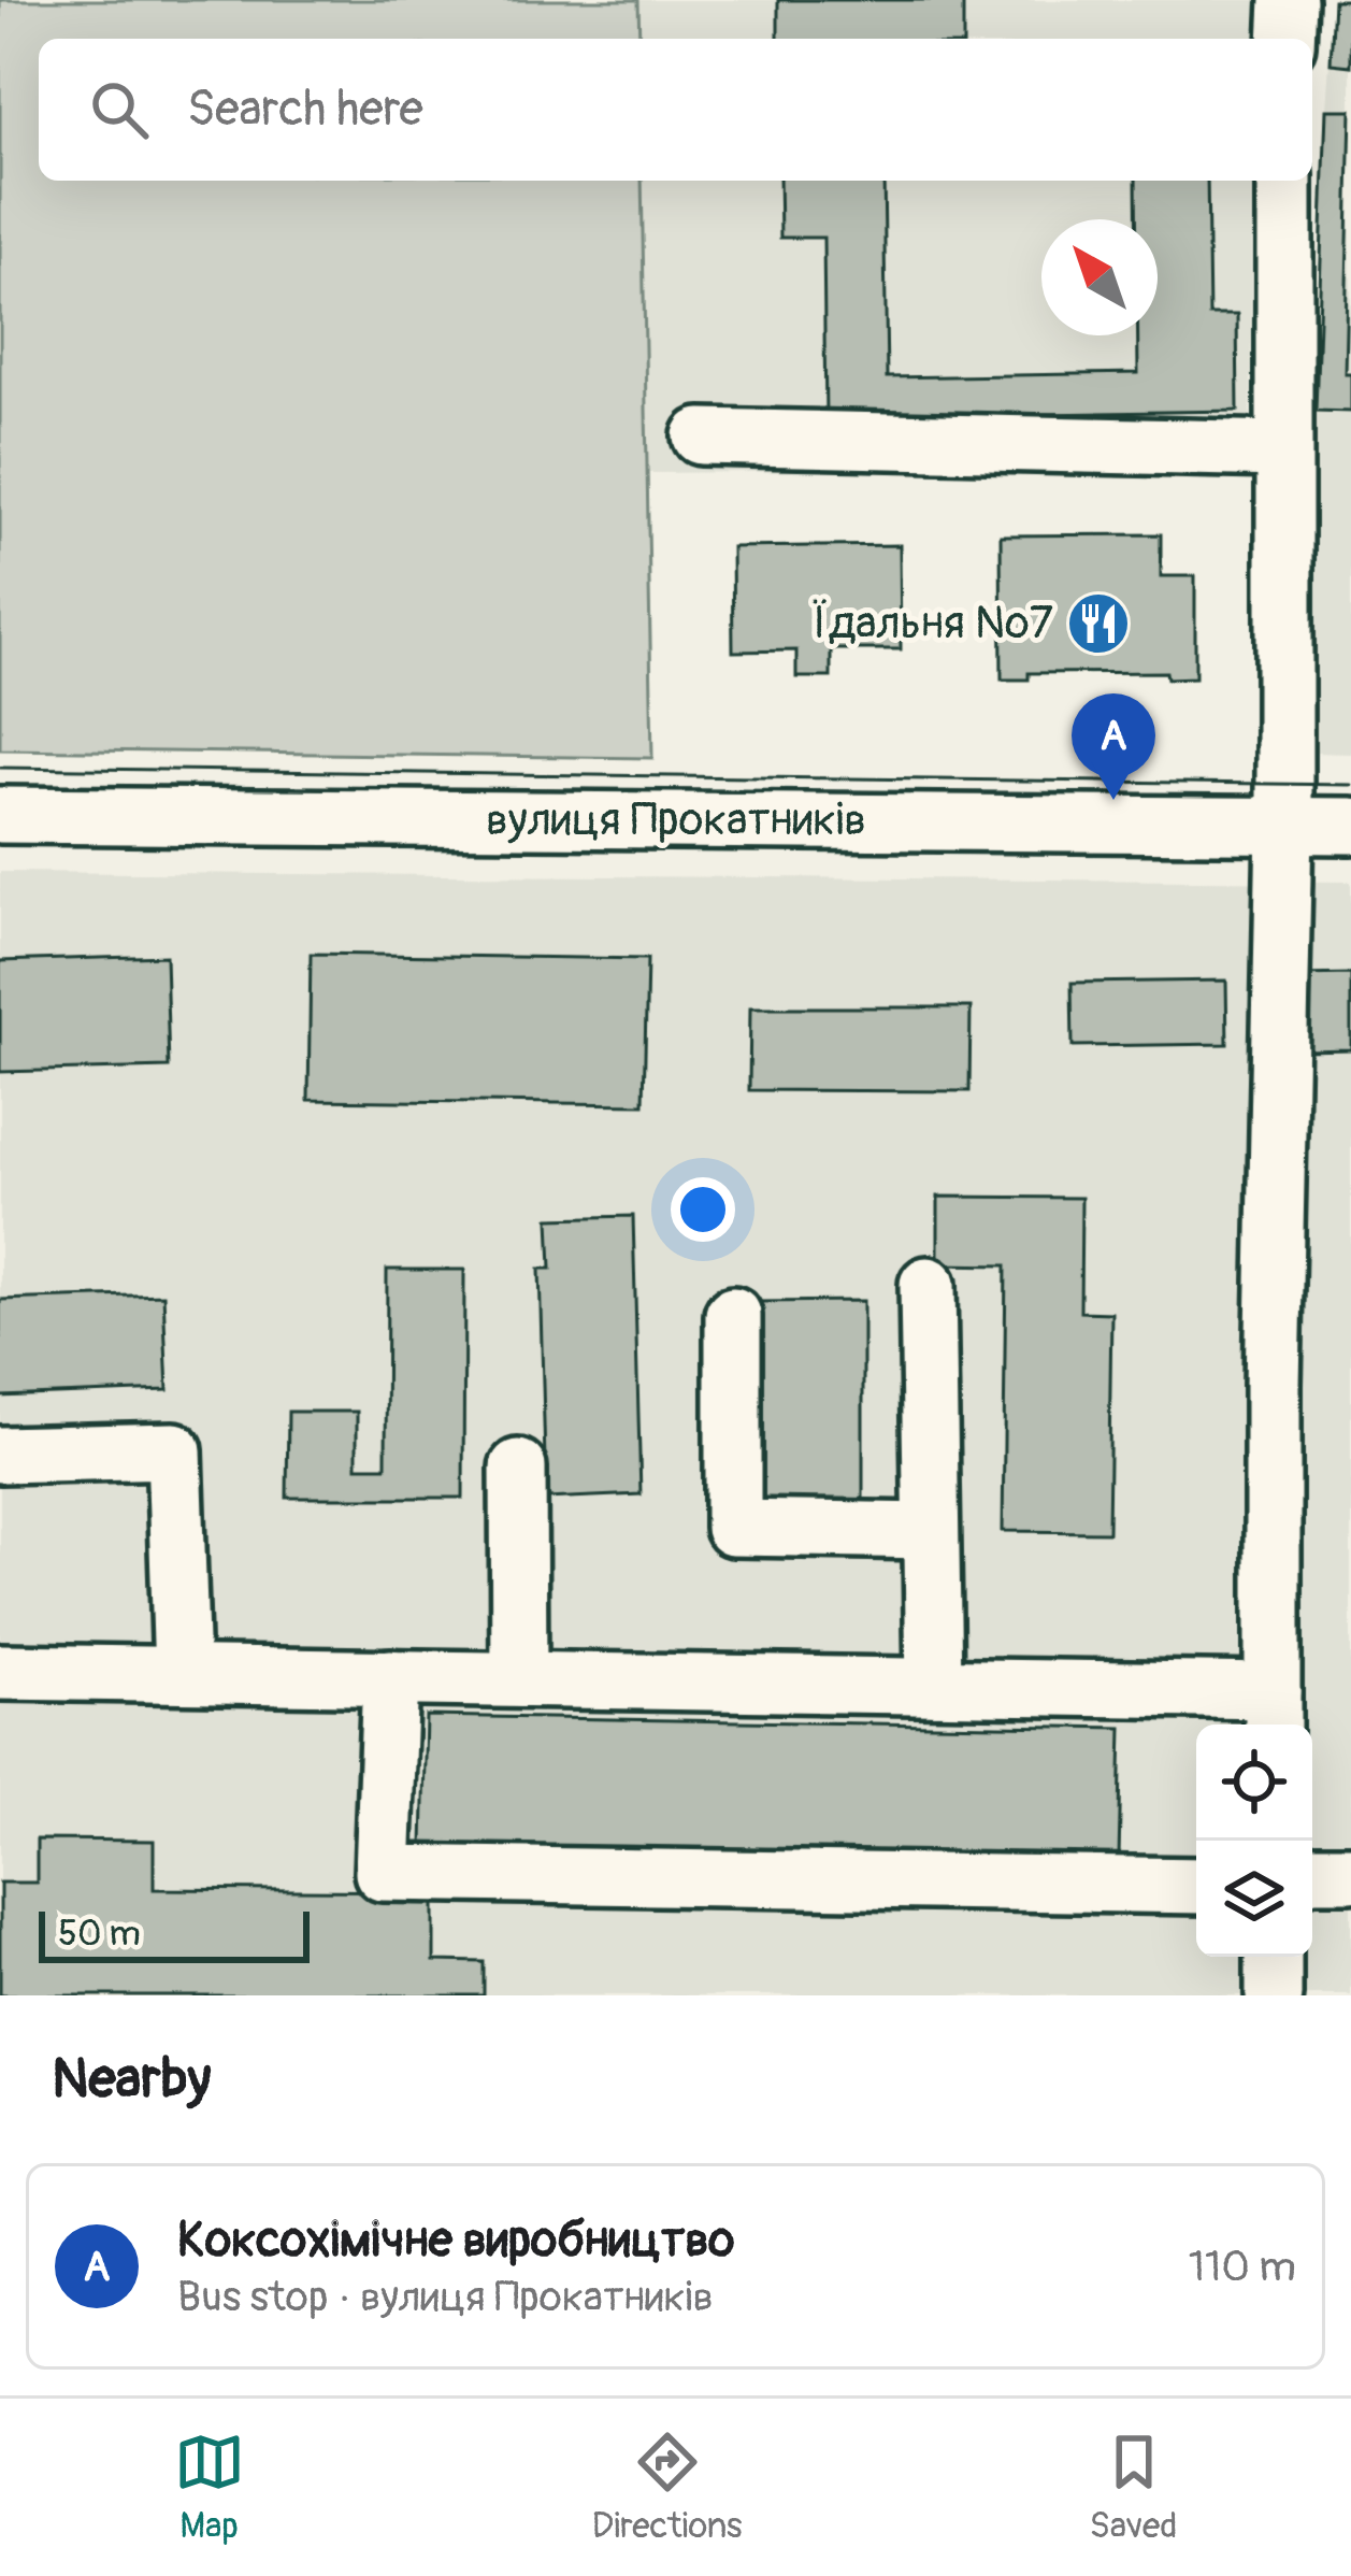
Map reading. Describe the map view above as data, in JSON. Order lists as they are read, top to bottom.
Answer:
{
  "streets": {
    "street": ["вулиця Прокатників"]
  },
  "places": {
    "restaurant": ["Їдальня №7"]
  },
  "scale_bar": "50 m",
  "north": "top left",
  "page": {
    "search": "Search here",
    "pins": "A",
    "scale": "50 m",
    "heading": "Nearby",
    "list": [
      {
        "mark": "A",
        "name": "Коксохімічне виробництво",
        "note": "Bus stop · вулиця Прокатників",
        "value": "110 m"
      }
    ],
    "nav": ["Map", "Directions", "Saved"]
  }
}
